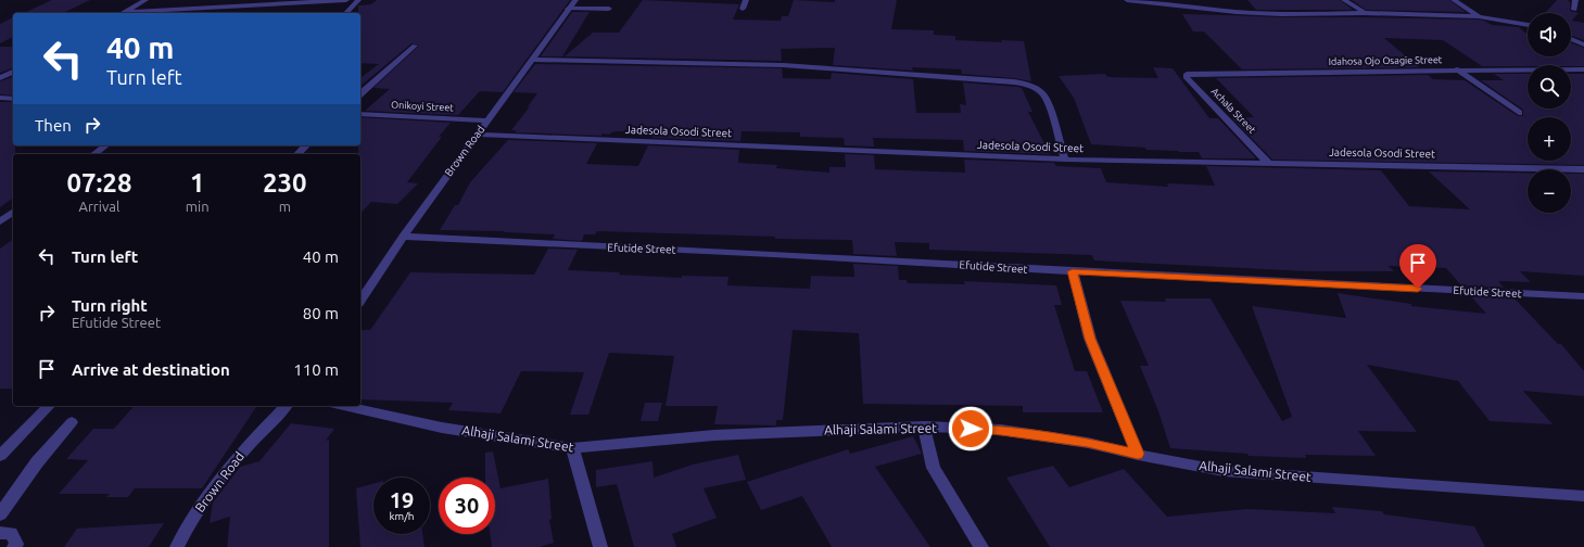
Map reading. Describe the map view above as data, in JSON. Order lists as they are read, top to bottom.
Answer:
{
  "streets": {
    "street": [
      "Idahosa Ojo Osagie Street",
      "Onikoyi Street",
      "Achala Street",
      "Jadesola Osodi Street",
      "Brown Road",
      "Efutide Street",
      "Alhaji Salami Street"
    ]
  },
  "crossings": [
    ["Idahosa Ojo Osagie Street", "Achala Street"],
    ["Onikoyi Street", "Brown Road"],
    ["Achala Street", "Jadesola Osodi Street"],
    ["Jadesola Osodi Street", "Brown Road"],
    ["Brown Road", "Efutide Street"]
  ],
  "page": {
    "map_buttons": ["+", "−"],
    "turn": ["40 m", "Turn left"],
    "then": "Then",
    "eta": [
      "07:28",
      "Arrival",
      "1",
      "min",
      "230",
      "m"
    ],
    "list": [
      {
        "name": "Turn left",
        "value": "40 m"
      },
      {
        "name": "Turn right",
        "note": "Efutide Street",
        "value": "80 m"
      },
      {
        "name": "Arrive at destination",
        "value": "110 m"
      }
    ],
    "speed": "19 km/h",
    "limit": "30"
  }
}
